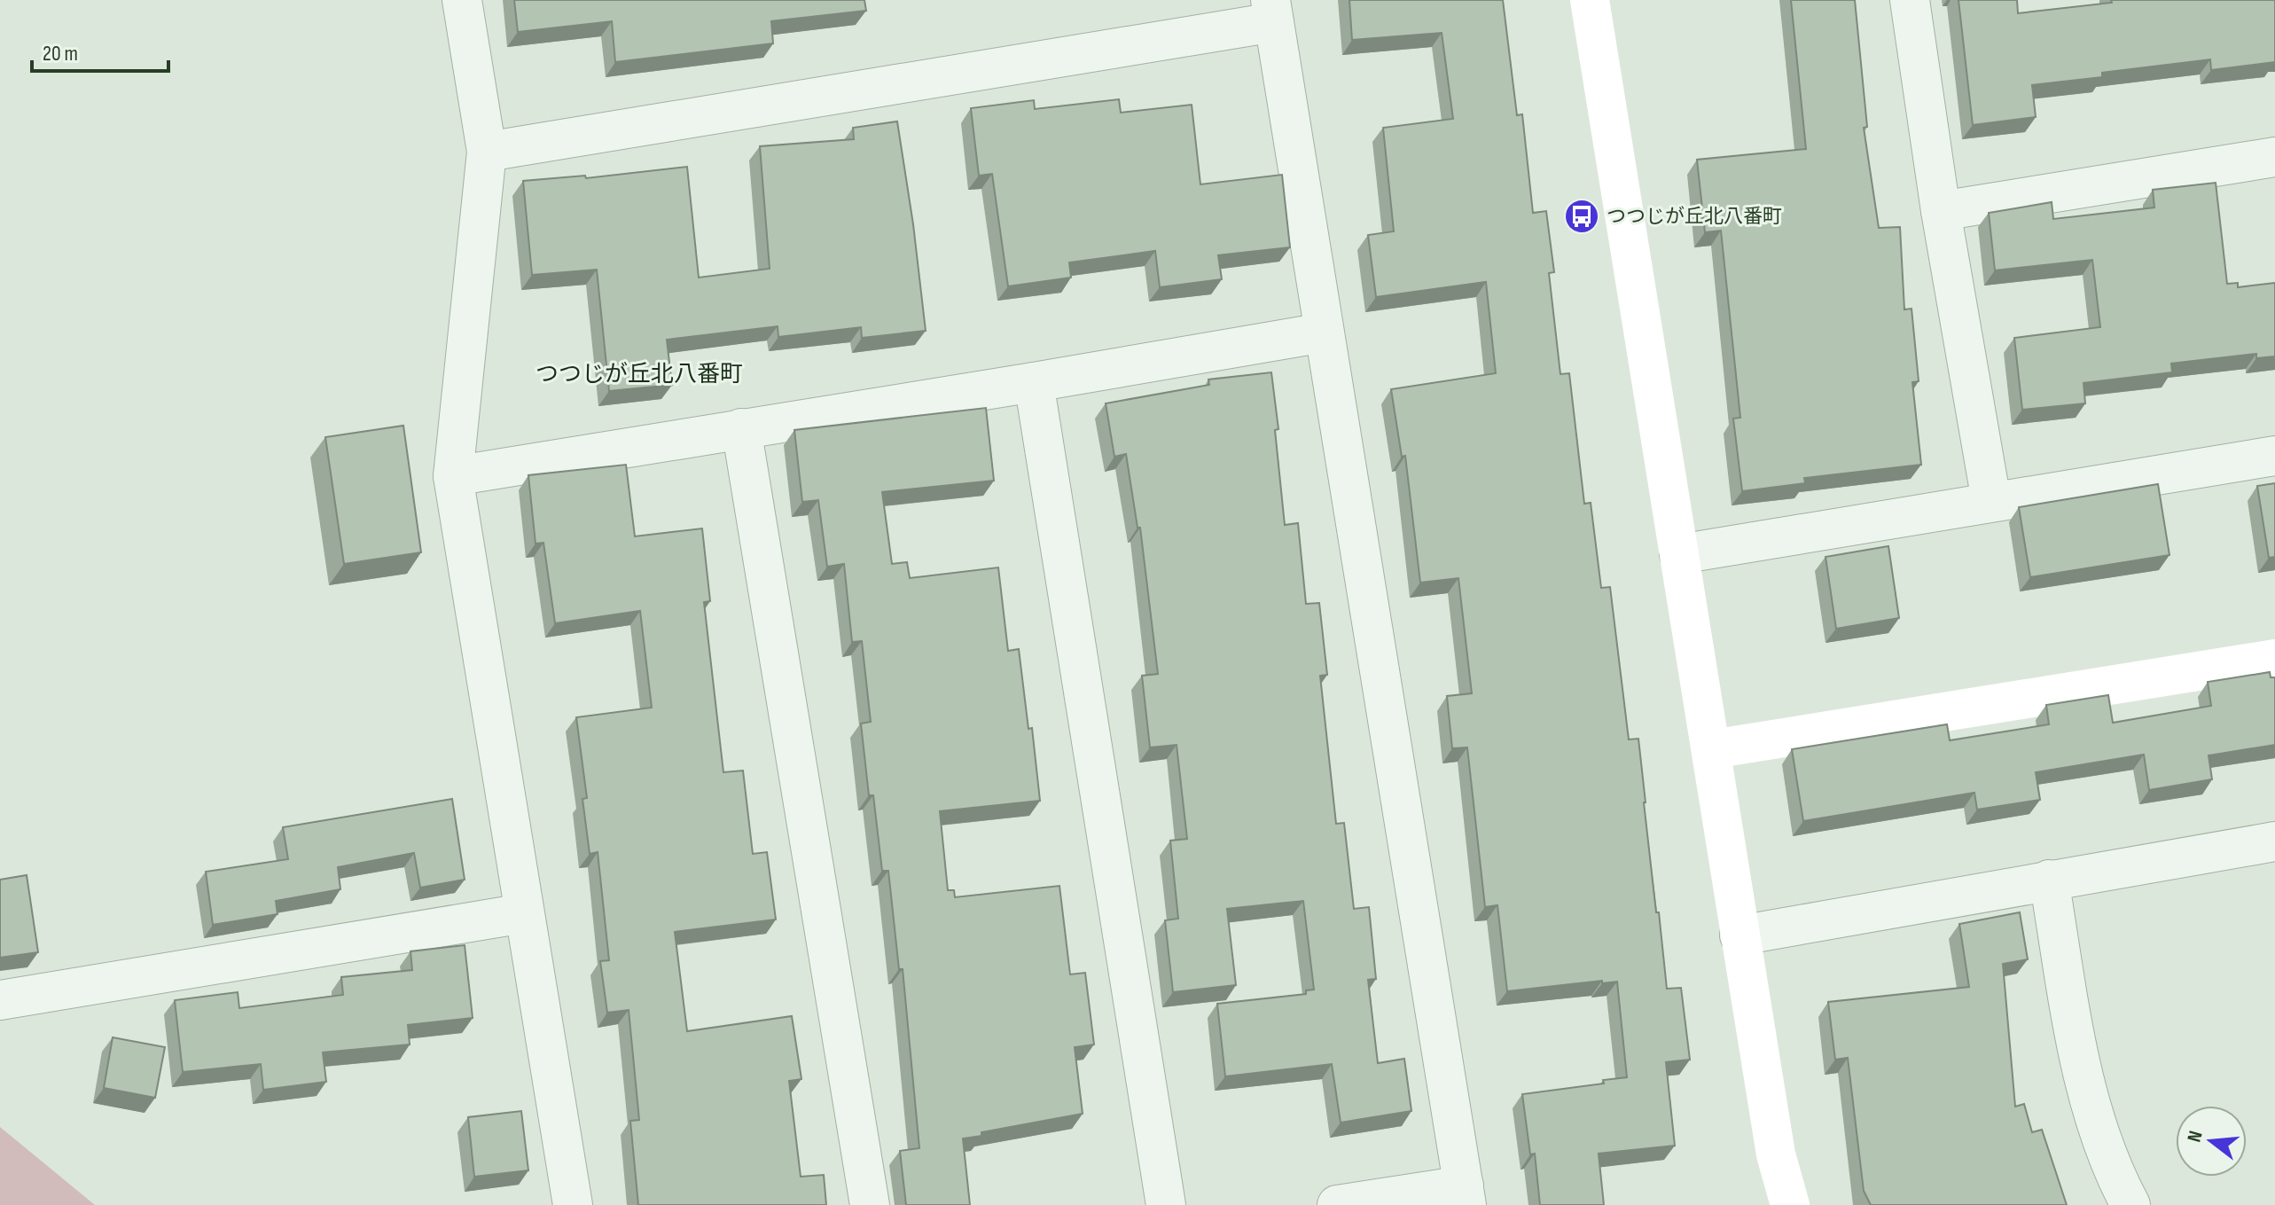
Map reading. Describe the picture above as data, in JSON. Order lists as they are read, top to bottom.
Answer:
{
  "districts": ["つつじが丘北八番町"],
  "places": {
    "bus stop": ["つつじが丘北八番町"]
  },
  "scale_bar": "20 m",
  "north": "left"
}
